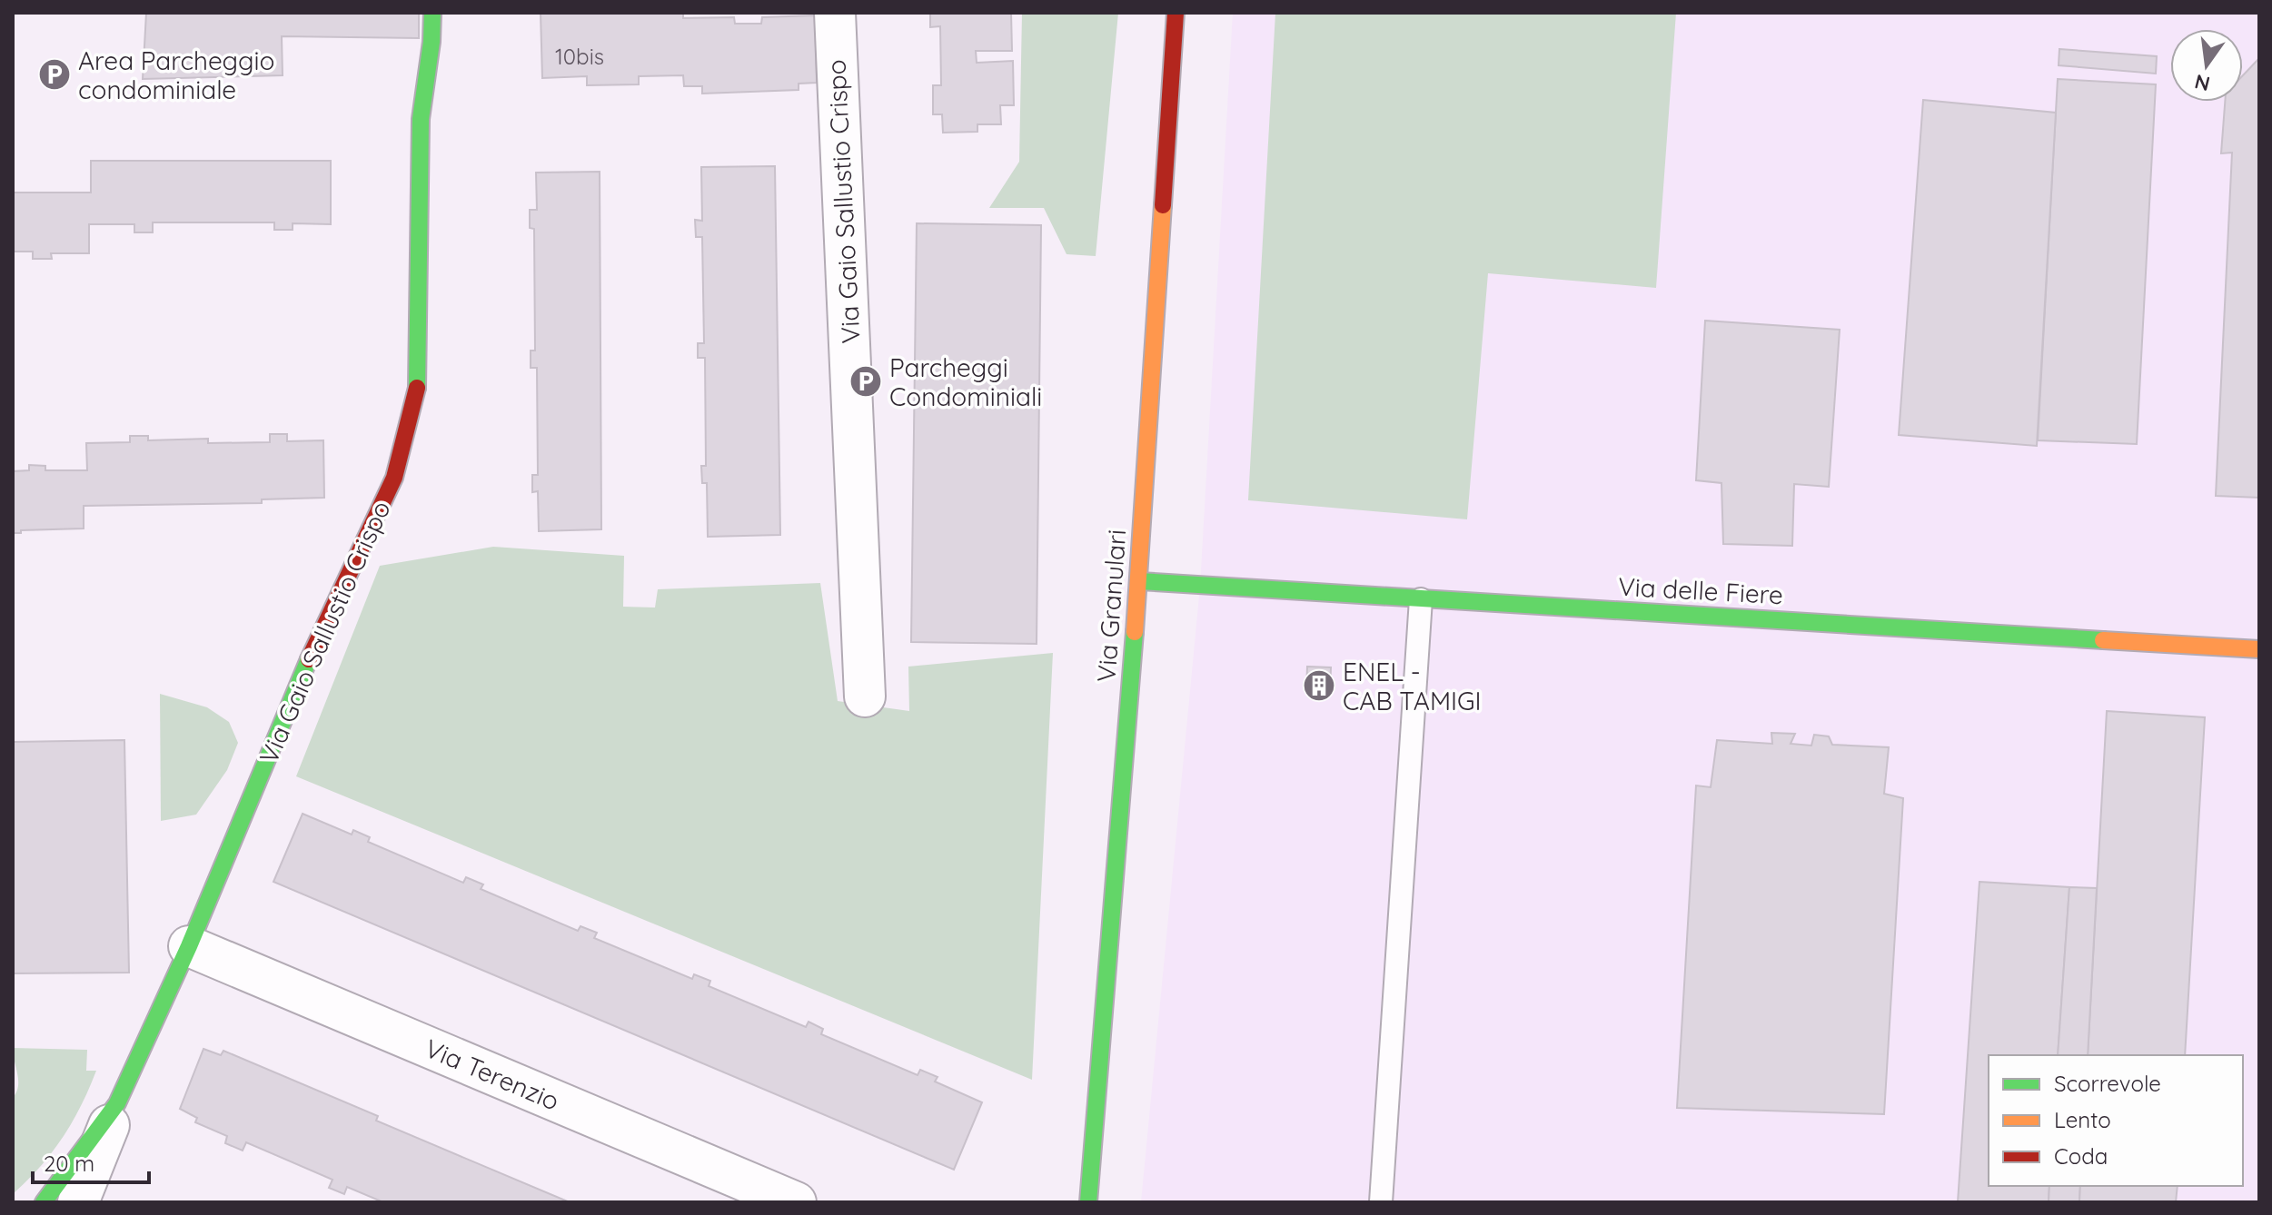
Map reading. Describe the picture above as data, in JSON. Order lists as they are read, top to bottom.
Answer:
{
  "streets": {
    "street": [
      "Via Gaio Sallustio Crispo",
      "Via delle Fiere",
      "Via Granulari",
      "Via Terenzio"
    ]
  },
  "crossings": [
    ["Via Gaio Sallustio Crispo", "Via Terenzio"],
    ["Via delle Fiere", "Via Granulari"]
  ],
  "places": {
    "parking": ["Area Parcheggio condominiale", "Parcheggi Condominiali"],
    "building": ["ENEL - CAB TAMIGI"]
  },
  "house_numbers": ["10bis"],
  "legend": ["Scorrevole", "Lento", "Coda"],
  "scale_bar": "20 m",
  "north": "bottom"
}
